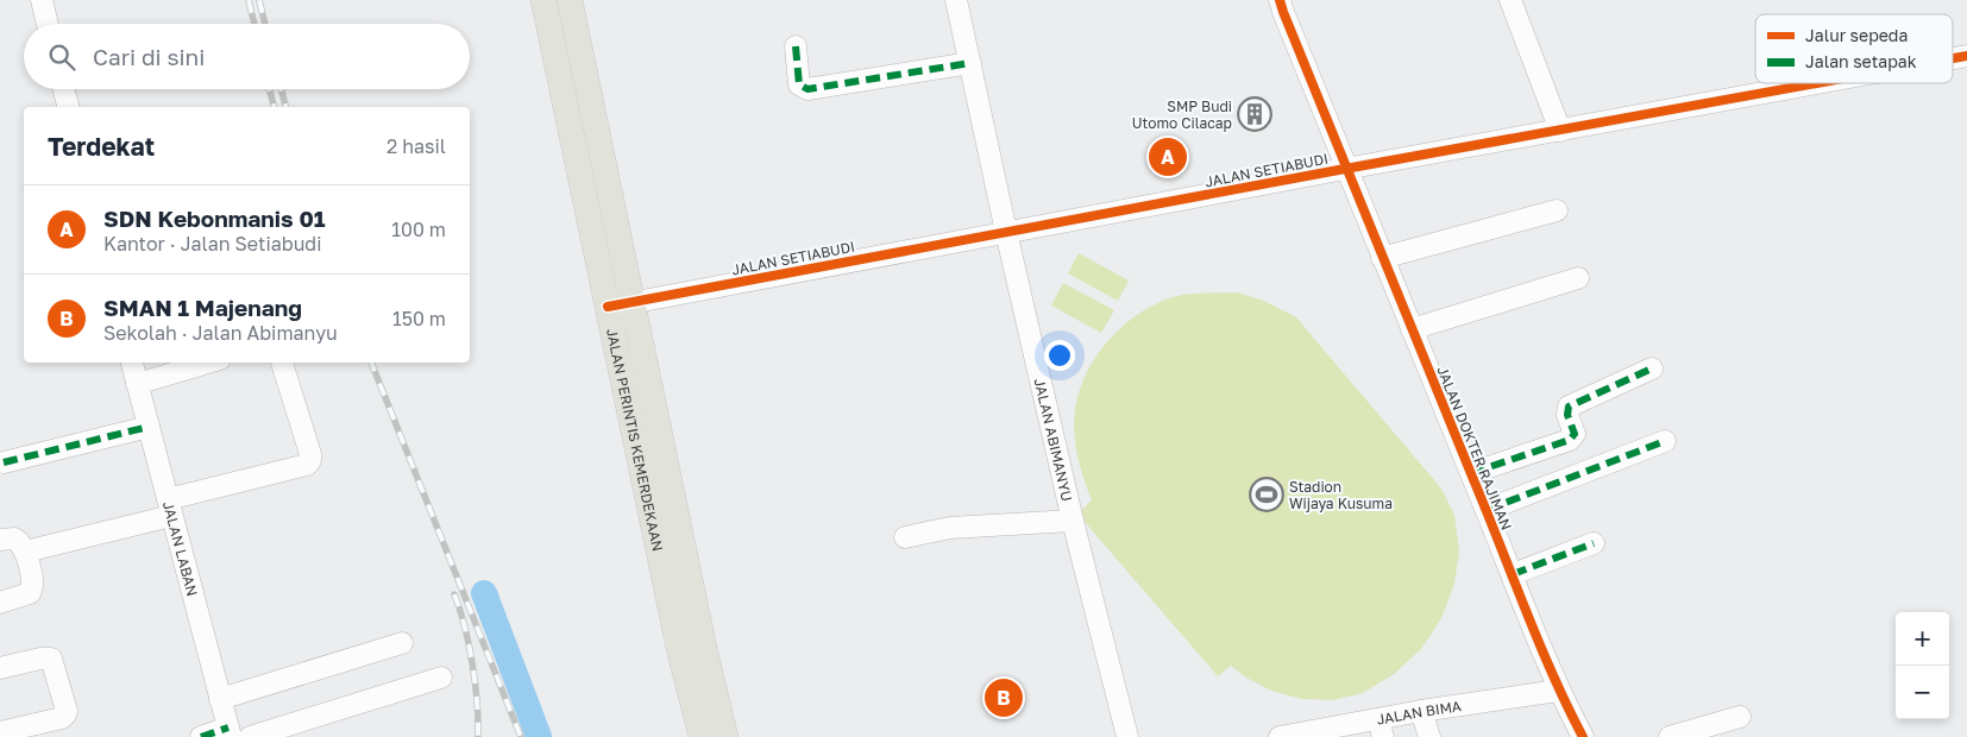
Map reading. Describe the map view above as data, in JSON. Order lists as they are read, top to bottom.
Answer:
{
  "streets": {
    "main road": ["JALAN PERINTIS KEMERDEKAAN"],
    "street": [
      "JALAN SETIABUDI",
      "JALAN ABIMANYU",
      "JALAN DOKTER RAJIMAN",
      "JALAN LABAN",
      "JALAN BIMA"
    ]
  },
  "crossings": [
    ["JALAN SETIABUDI", "JALAN PERINTIS KEMERDEKAAN"],
    ["JALAN SETIABUDI", "JALAN ABIMANYU"],
    ["JALAN SETIABUDI", "JALAN DOKTER RAJIMAN"],
    ["JALAN DOKTER RAJIMAN", "JALAN BIMA"]
  ],
  "places": {
    "building": ["SMP Budi Utomo Cilacap"],
    "sports": ["Stadion Wijaya Kusuma"]
  },
  "legend": ["Jalur sepeda", "Jalan setapak"],
  "page": {
    "search": "Cari di sini",
    "heading": ["Terdekat", "2 hasil"],
    "pins": ["A", "B"],
    "list": [
      {
        "mark": "A",
        "name": "SDN Kebonmanis 01",
        "note": "Kantor · Jalan Setiabudi",
        "value": "100 m"
      },
      {
        "mark": "B",
        "name": "SMAN 1 Majenang",
        "note": "Sekolah · Jalan Abimanyu",
        "value": "150 m"
      }
    ],
    "map_buttons": ["+", "−"]
  }
}
